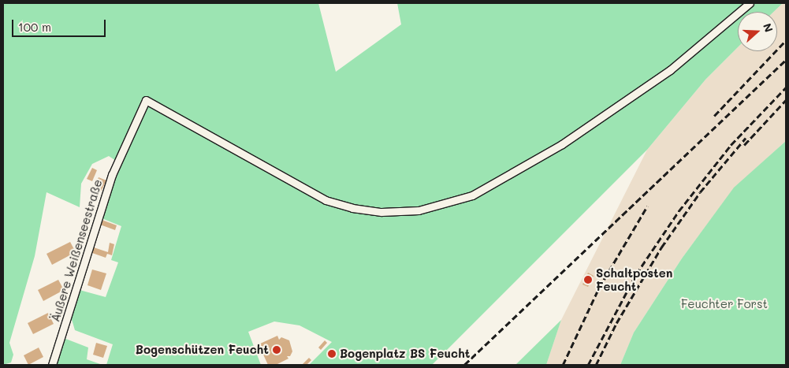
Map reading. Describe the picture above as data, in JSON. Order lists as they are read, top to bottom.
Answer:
{
  "streets": {
    "street": ["Äußere Weißenseestraße"]
  },
  "parks": ["Feuchter Forst"],
  "places": ["Schaltposten Feucht", "Bogenschützen Feucht", "Bogenplatz BS Feucht"],
  "scale_bar": "100 m",
  "north": "right"
}
